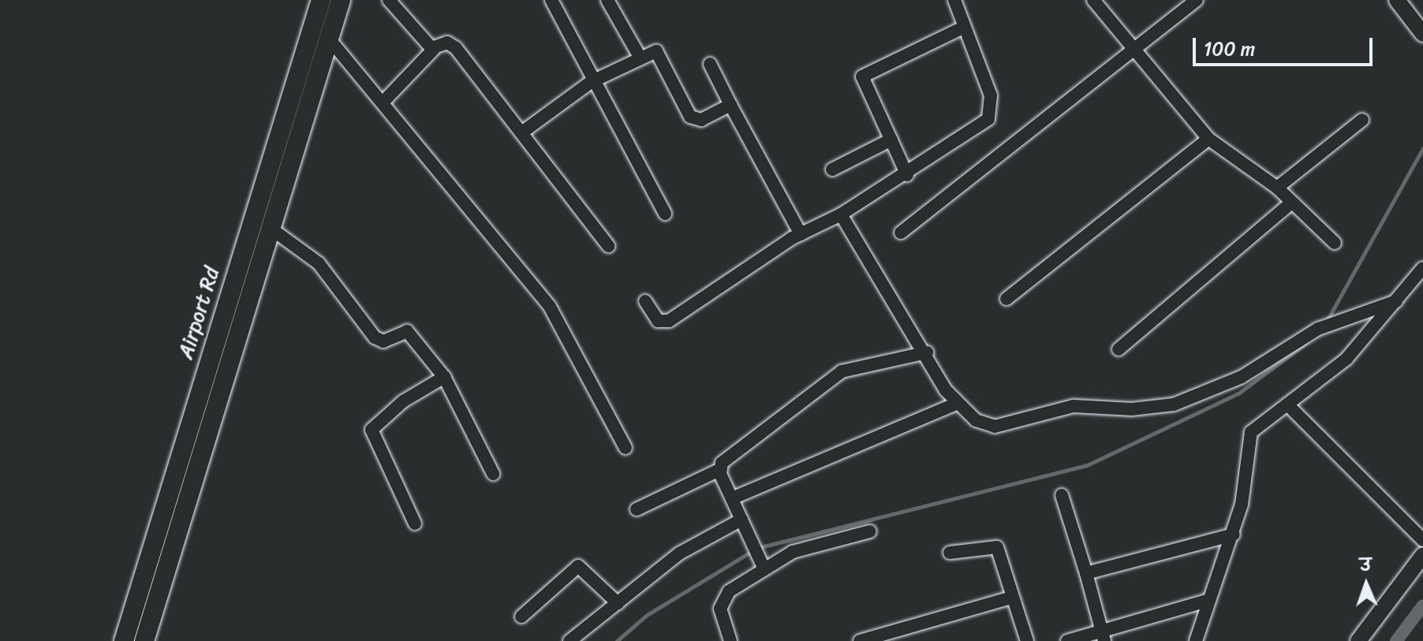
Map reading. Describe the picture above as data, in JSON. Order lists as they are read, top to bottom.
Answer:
{
  "streets": {
    "main road": ["Airport Rd"]
  },
  "scale_bar": "100 m",
  "north": "top"
}
